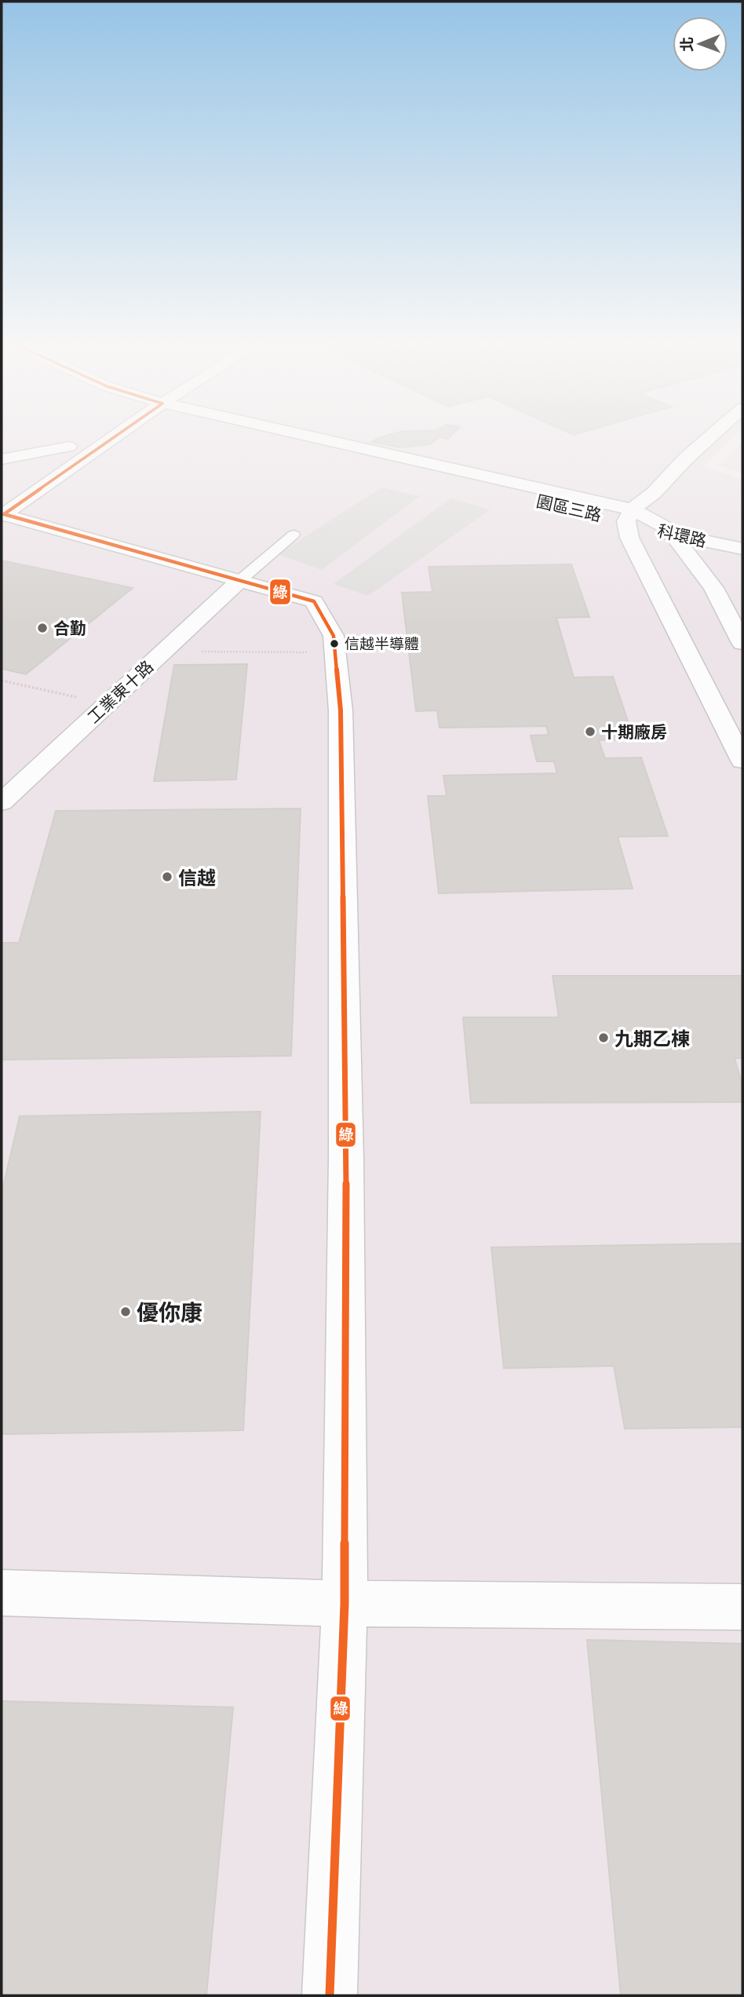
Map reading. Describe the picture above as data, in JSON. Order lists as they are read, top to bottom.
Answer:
{
  "streets": {
    "street": ["園區三路", "科環路", "工業東十路"]
  },
  "crossings": [
    ["園區三路", "科環路"]
  ],
  "places": [
    "合勤",
    "信越半導體",
    "十期廠房",
    "信越",
    "九期乙棟",
    "優你康"
  ],
  "lines": ["transit line 綠"],
  "north": "left"
}
